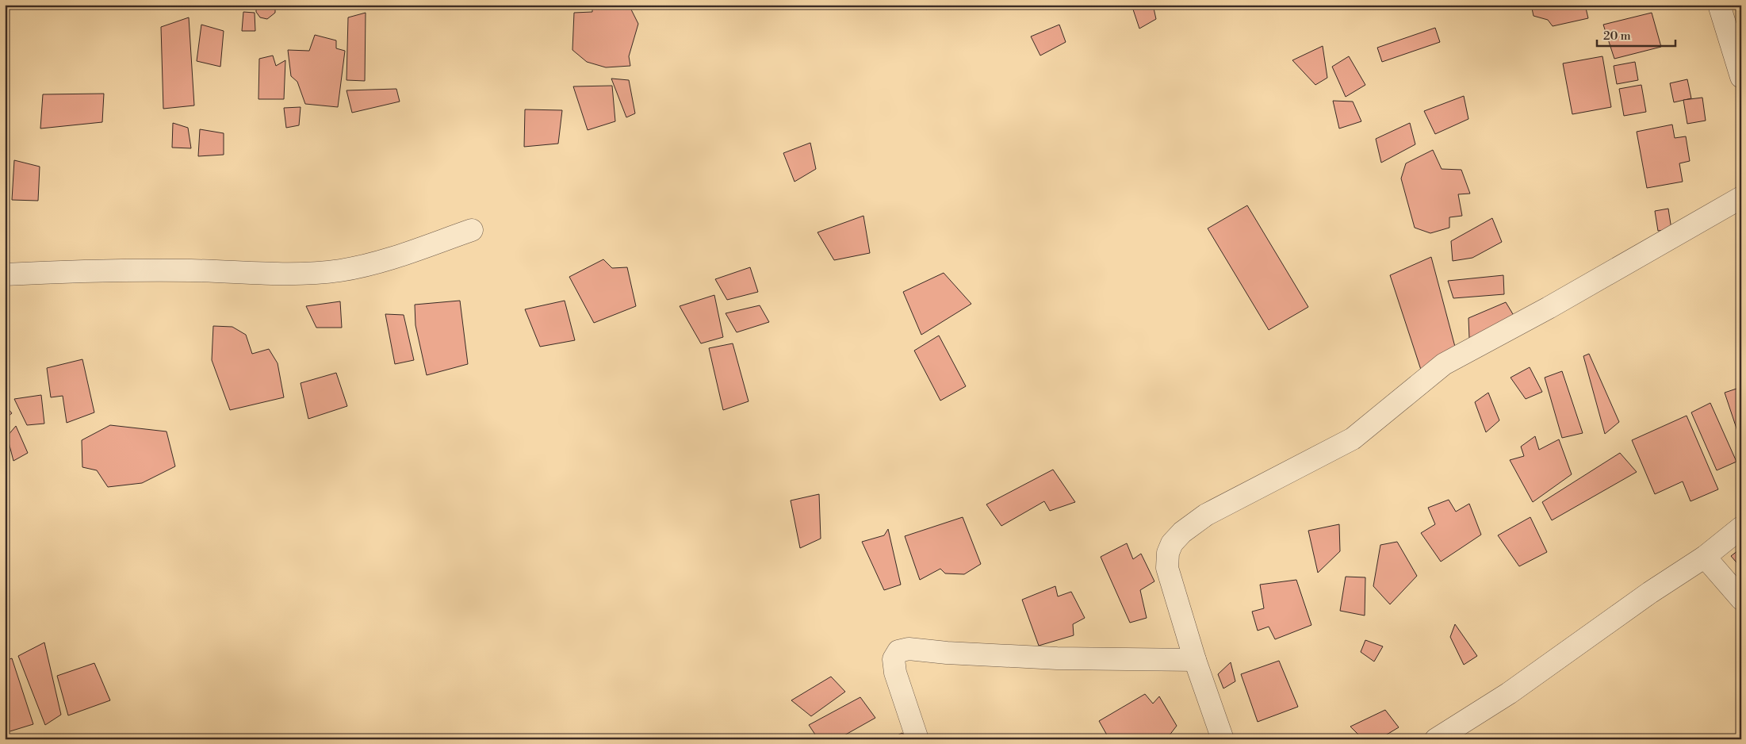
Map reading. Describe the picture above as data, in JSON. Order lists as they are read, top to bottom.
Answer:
{
  "scale_bar": "20 m"
}
